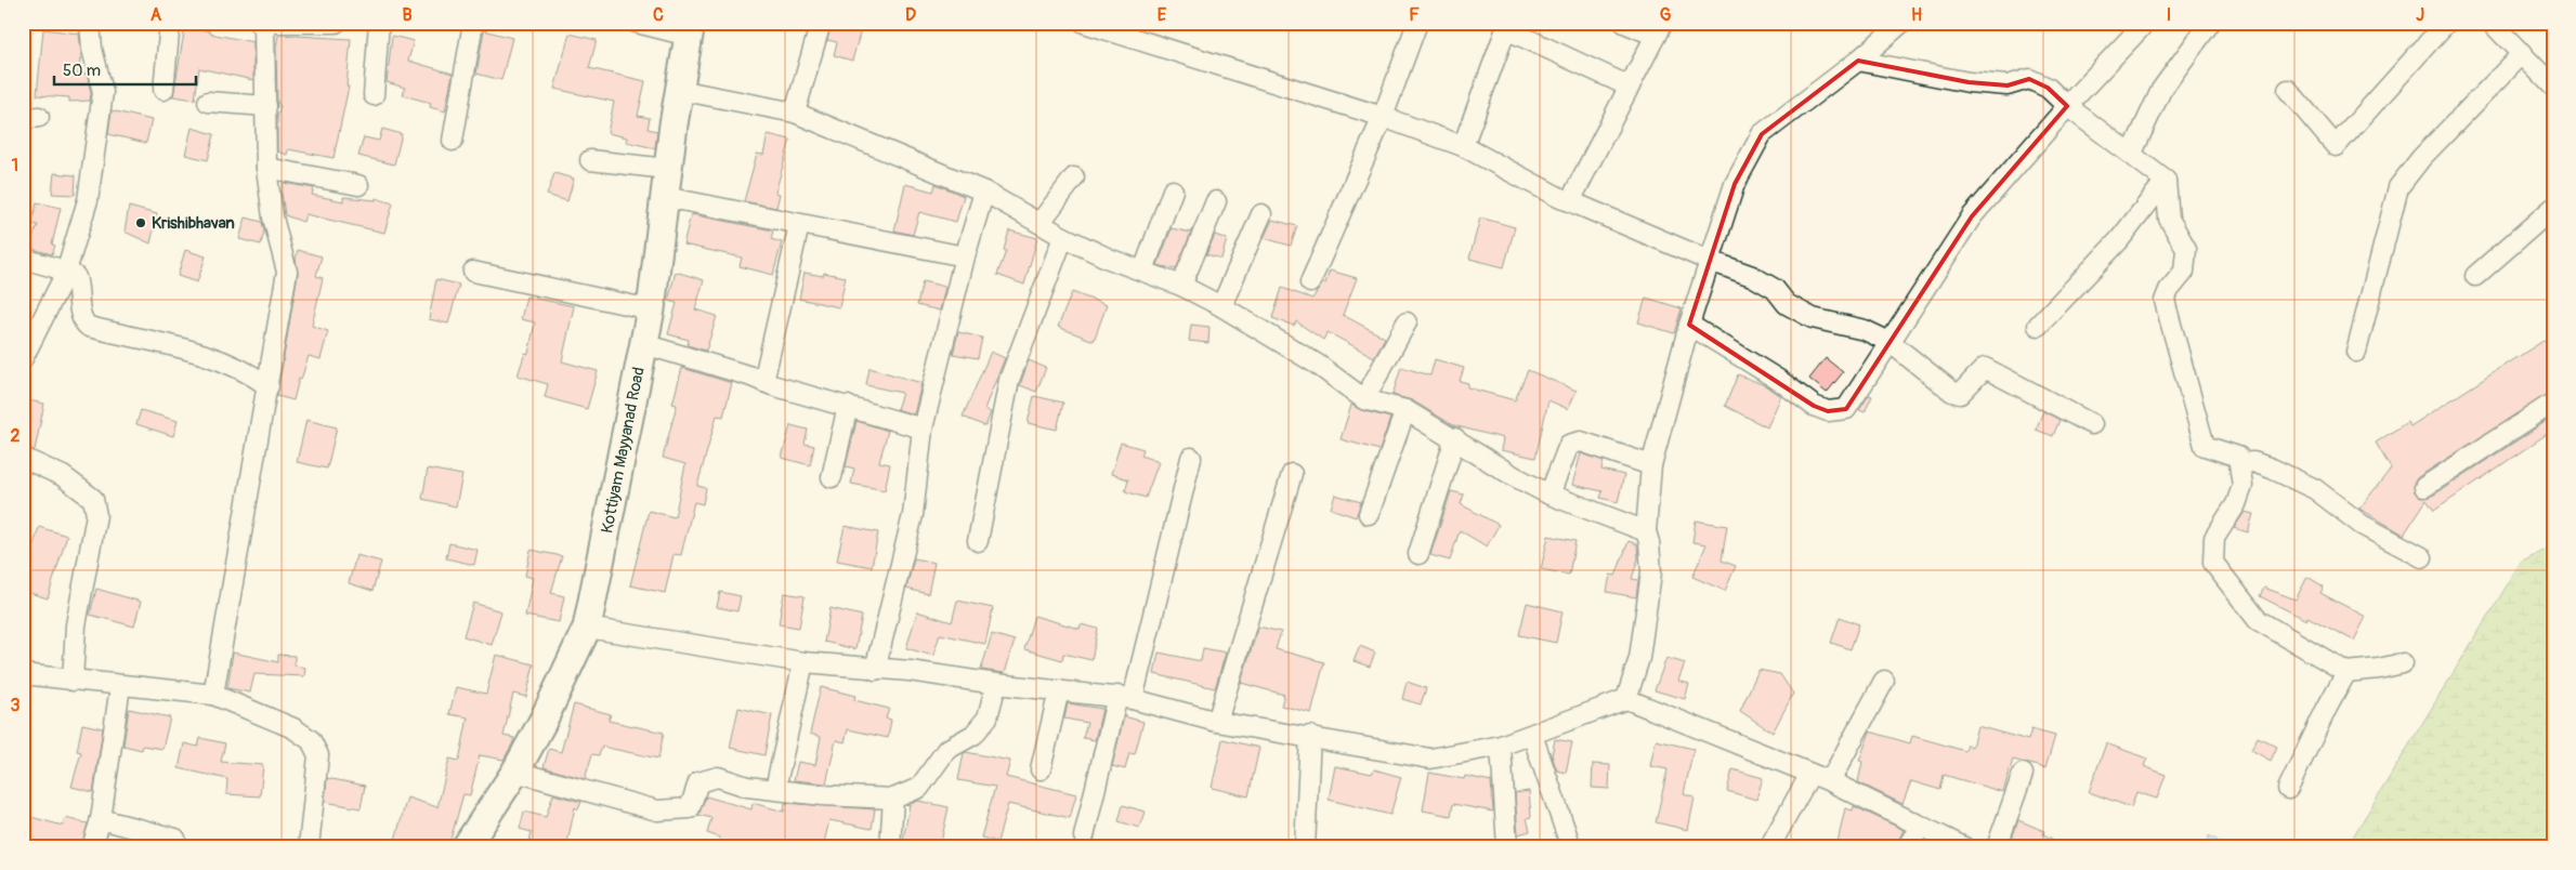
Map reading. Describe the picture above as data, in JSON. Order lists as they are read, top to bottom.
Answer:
{
  "streets": {
    "street": ["Kottiyam Mayyanad Road"]
  },
  "places": ["Krishibhavan"],
  "scale_bar": "50 m",
  "grid": {
    "columns": [
      "A",
      "B",
      "C",
      "D",
      "E",
      "F",
      "G",
      "H",
      "I",
      "J"
    ],
    "rows": ["1", "2", "3"]
  }
}
